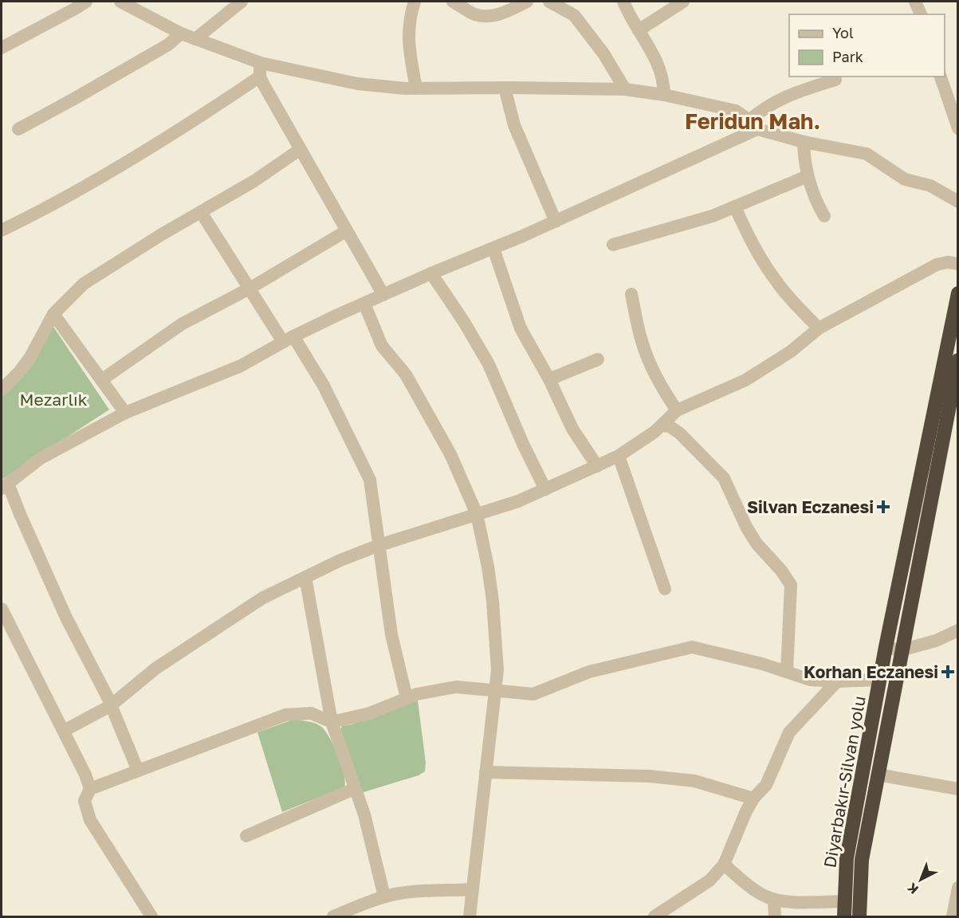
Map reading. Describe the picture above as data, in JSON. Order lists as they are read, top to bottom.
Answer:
{
  "streets": {
    "highway": ["Diyarbakır-Silvan yolu"]
  },
  "districts": ["Feridun Mah."],
  "parks": ["Mezarlık"],
  "places": {
    "health": ["Silvan Eczanesi", "Korhan Eczanesi"]
  },
  "legend": ["Yol", "Park"],
  "north": "bottom left"
}
